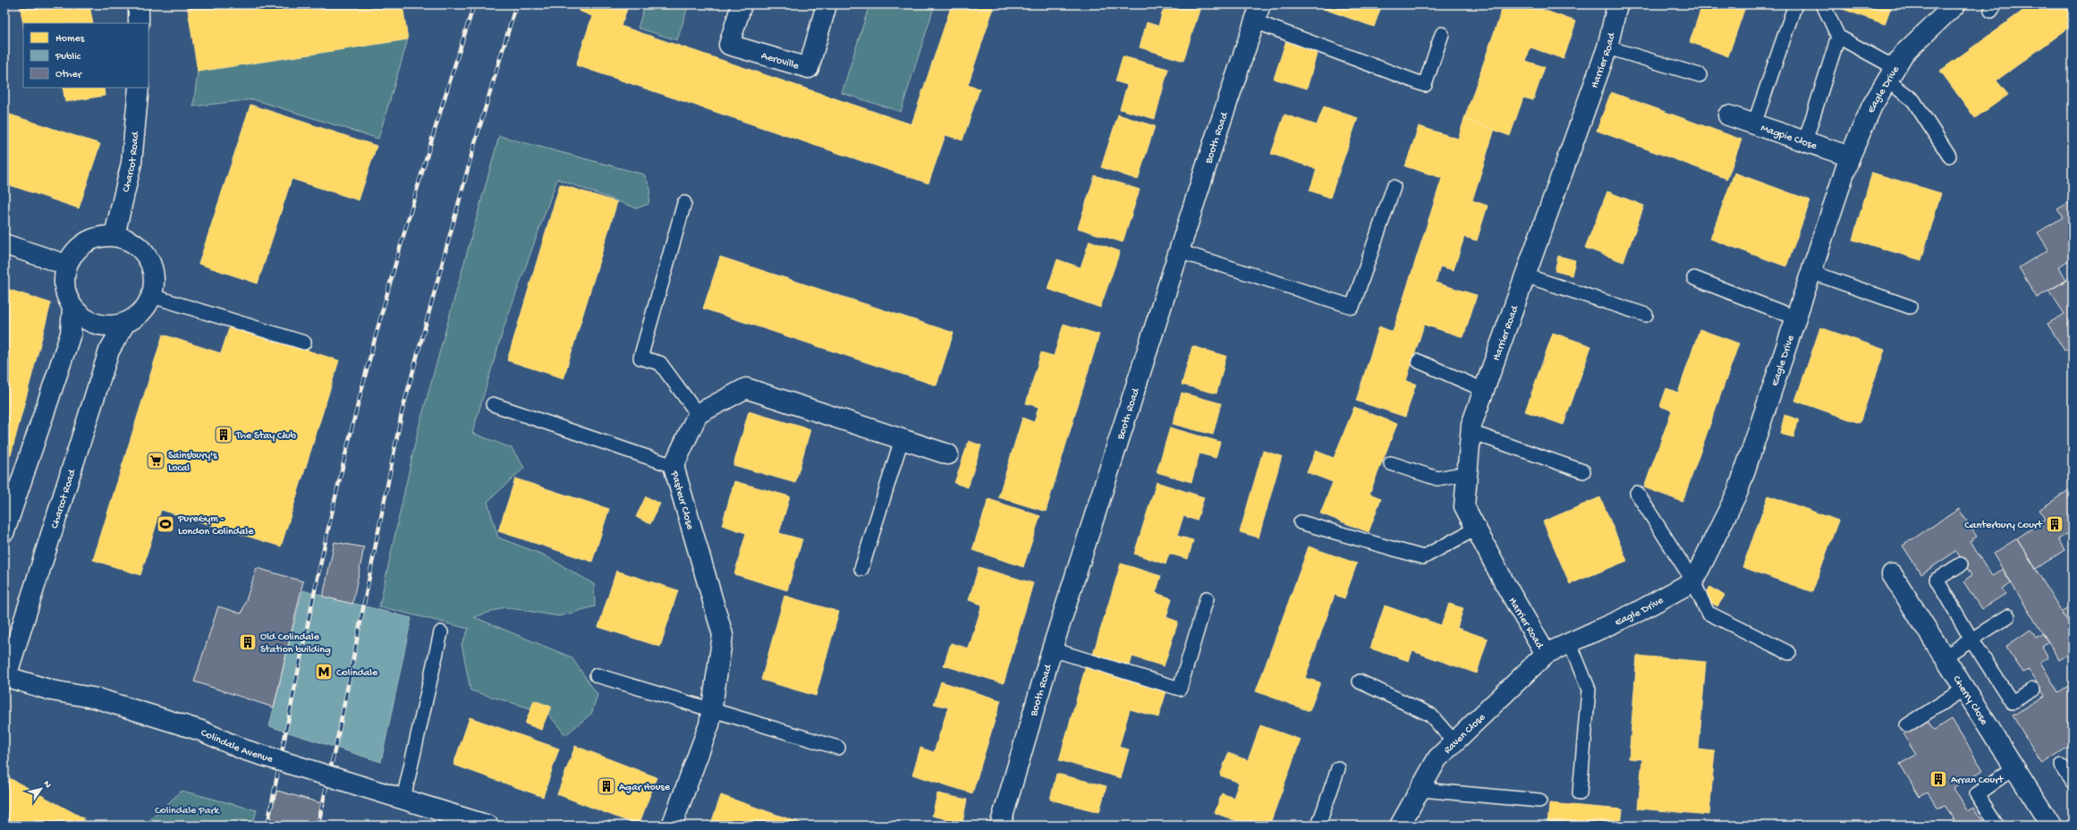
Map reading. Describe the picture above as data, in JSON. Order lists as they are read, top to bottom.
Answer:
{
  "streets": {
    "street": [
      "Aeroville",
      "Harrier Road",
      "Eagle Drive",
      "Magpie Close",
      "Booth Road",
      "Charcot Road",
      "Pasteur Close",
      "Cherry Close",
      "Raven Close",
      "Colindale Avenue"
    ]
  },
  "crossings": [
    ["Harrier Road", "Eagle Drive"],
    ["Harrier Road", "Raven Close"],
    ["Eagle Drive", "Magpie Close"],
    ["Eagle Drive", "Raven Close"],
    ["Charcot Road", "Colindale Avenue"]
  ],
  "parks": ["Colindale Park"],
  "places": {
    "building": [
      "The Stay Club",
      "Canterbury Court",
      "Old Colindale Station building",
      "Arran Court",
      "Agar House"
    ],
    "supermarket": ["Sainsbury's Local"],
    "sports": ["PureGym - London Colindale"],
    "metro station": ["Colindale"]
  },
  "legend": ["Homes", "Public", "Other"],
  "north": "top right"
}
